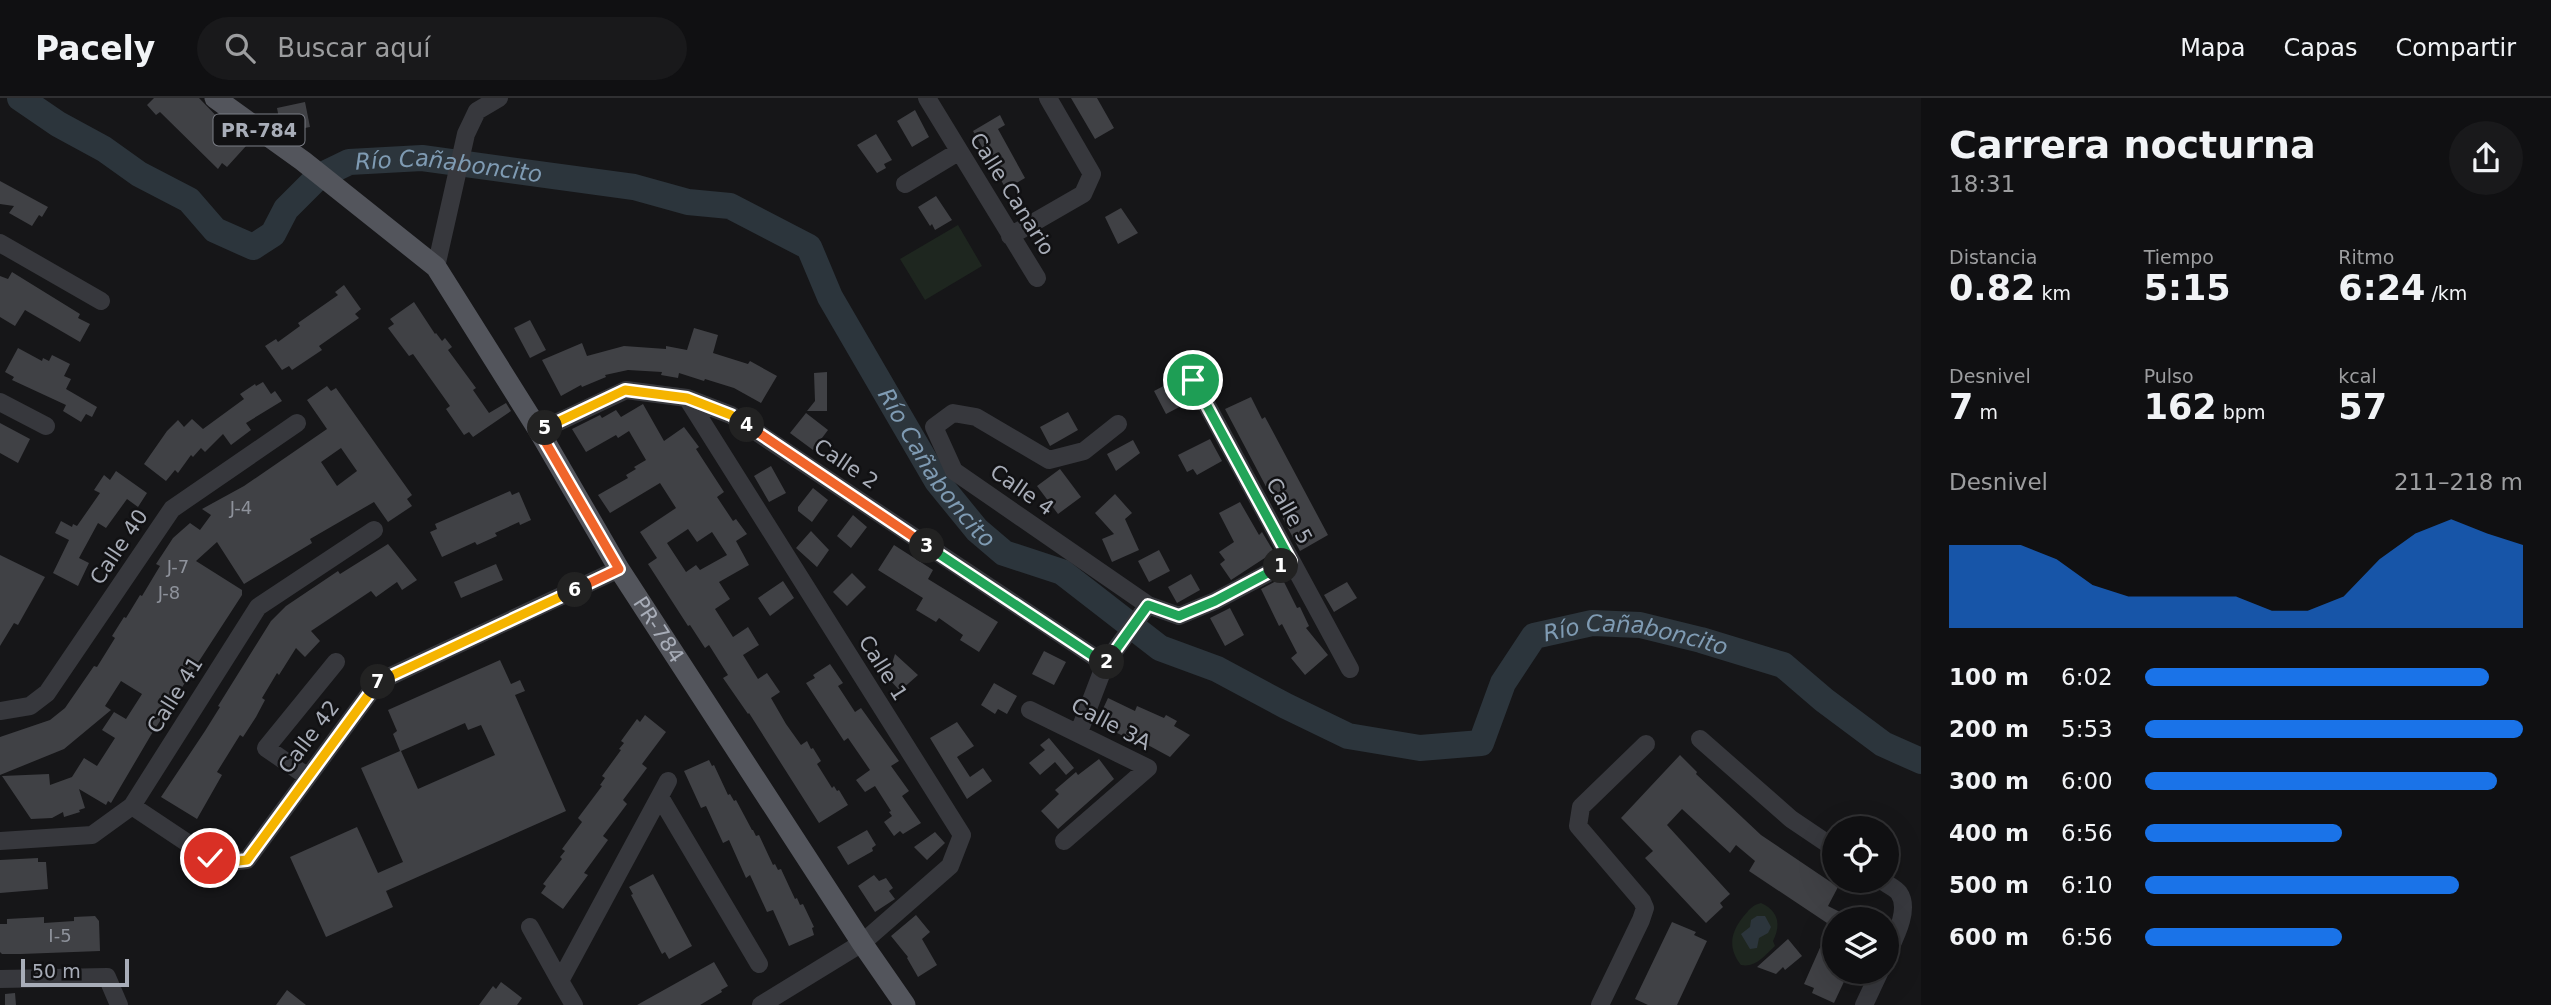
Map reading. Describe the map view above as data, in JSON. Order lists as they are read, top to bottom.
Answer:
{
  "streets": {
    "main road": ["PR-784"],
    "street": [
      "Calle Canario",
      "Calle 2",
      "Calle 4",
      "Calle 5",
      "Calle 40",
      "Calle 1",
      "Calle 41",
      "Calle 3A",
      "Calle 42"
    ]
  },
  "crossings": [
    ["PR-784", "Calle 2"],
    ["PR-784", "Calle 1"],
    ["PR-784", "Calle 42"],
    ["Calle 2", "Calle 1"],
    ["Calle 4", "Calle 5"],
    ["Calle 41", "Calle 42"]
  ],
  "water": ["Río Cañaboncito"],
  "house_numbers": [
    "J-4",
    "J-7",
    "J-8",
    "I-5"
  ],
  "scale_bar": "50 m",
  "page": {
    "header": "Pacely",
    "search": "Buscar aquí",
    "nav": ["Mapa", "Capas", "Compartir"],
    "heading": ["Carrera nocturna", "18:31"],
    "stats": [
      ["Distancia", "0.82 km"],
      ["Tiempo", "5:15"],
      ["Ritmo", "6:24 /km"],
      ["Desnivel", "7 m"],
      ["Pulso", "162 bpm"],
      ["kcal", "57"]
    ],
    "pins": [
      "4",
      "5",
      "3",
      "1",
      "6",
      "2",
      "7"
    ],
    "chart": ["Desnivel", "211–218 m"],
    "list": [
      {
        "name": "100 m",
        "note": "6:02"
      },
      {
        "name": "200 m",
        "note": "5:53"
      },
      {
        "name": "300 m",
        "note": "6:00"
      },
      {
        "name": "400 m",
        "note": "6:56"
      },
      {
        "name": "500 m",
        "note": "6:10"
      },
      {
        "name": "600 m",
        "note": "6:56"
      }
    ],
    "scale": "50 m"
  }
}
